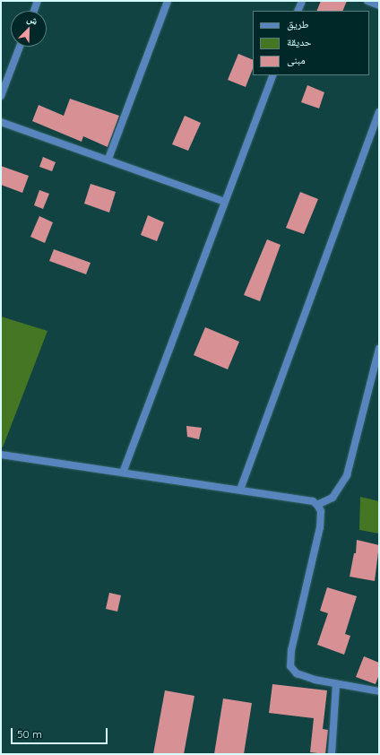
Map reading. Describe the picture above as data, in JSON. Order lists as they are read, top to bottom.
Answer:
{
  "legend": ["طريق", "حديقة", "مبنى"],
  "scale_bar": "50 m",
  "north": "top right"
}
